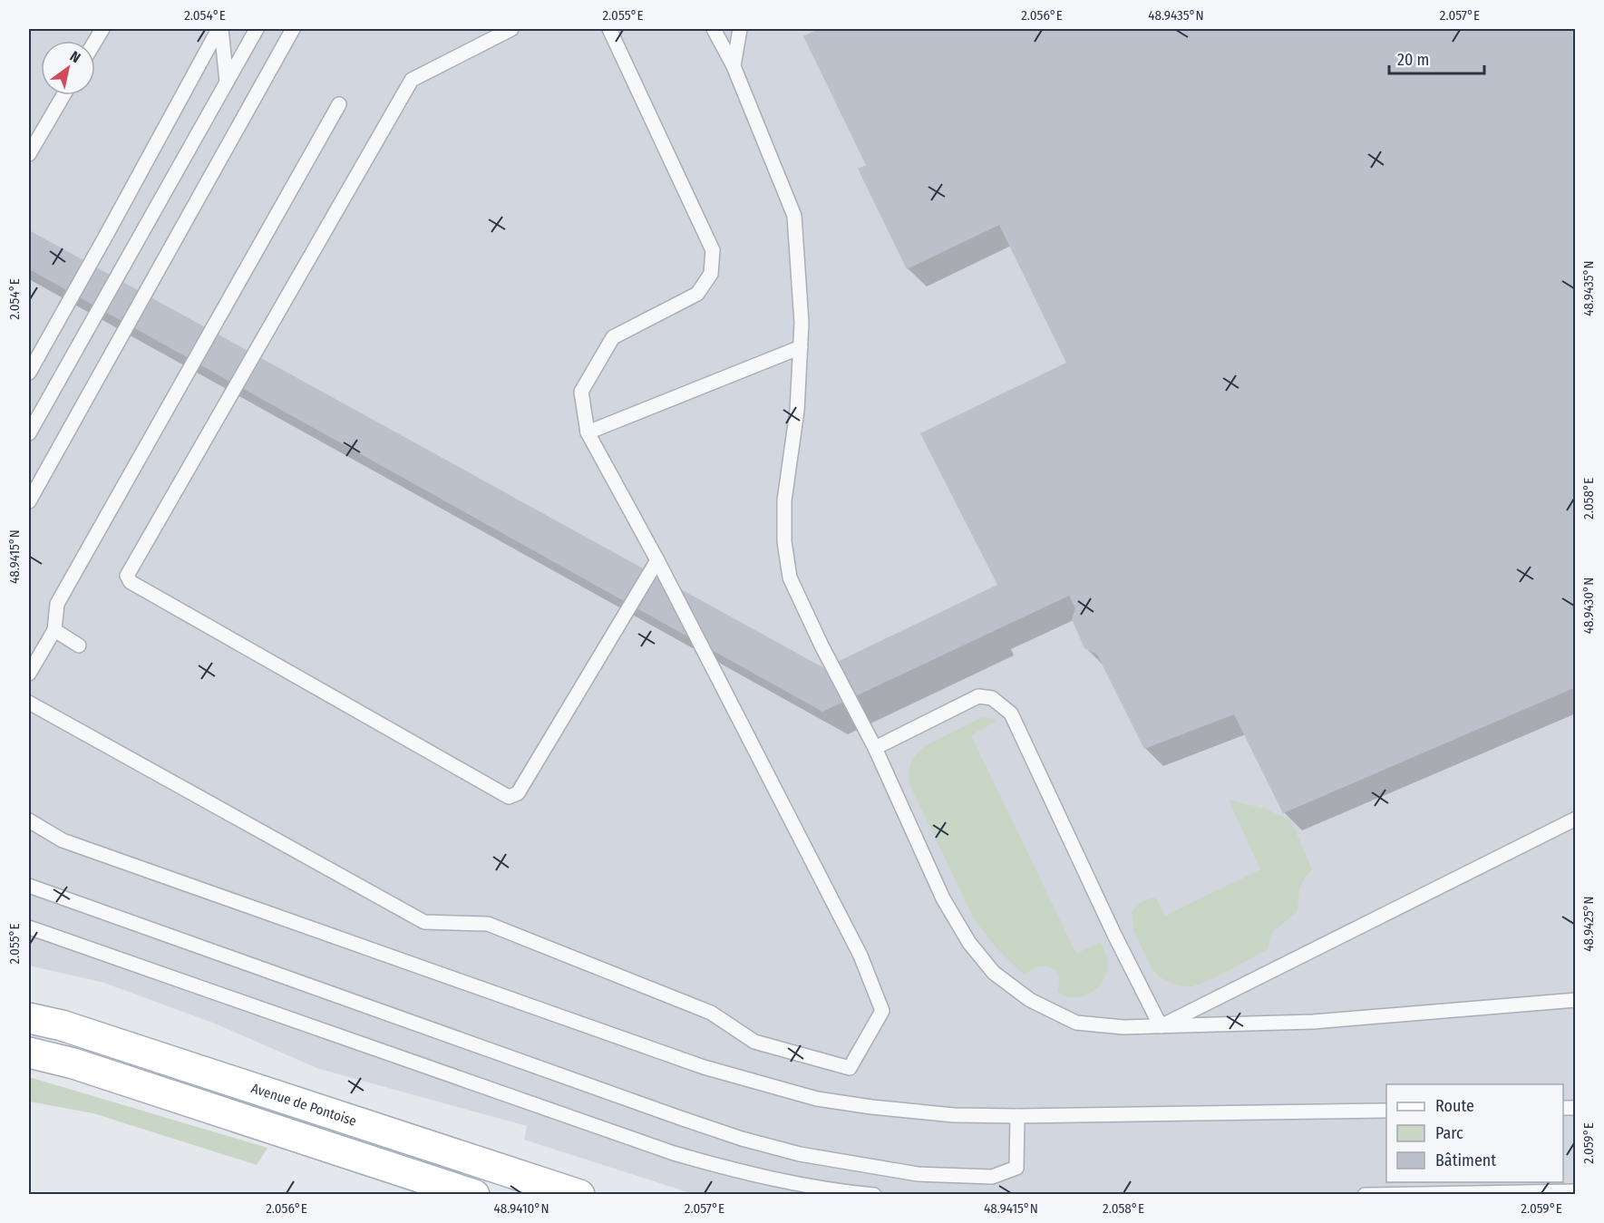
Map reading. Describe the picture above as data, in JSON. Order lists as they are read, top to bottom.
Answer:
{
  "streets": {
    "main road": ["Avenue de Pontoise"]
  },
  "legend": ["Route", "Parc", "Bâtiment"],
  "scale_bar": "20 m",
  "north": "top right",
  "coordinates": [
    "2.054°E",
    "2.055°E",
    "2.056°E",
    "48.9435°N",
    "2.057°E",
    "2.058°E",
    "48.9415°N",
    "48.9430°N",
    "48.9425°N",
    "2.059°E",
    "48.9410°N"
  ]
}
